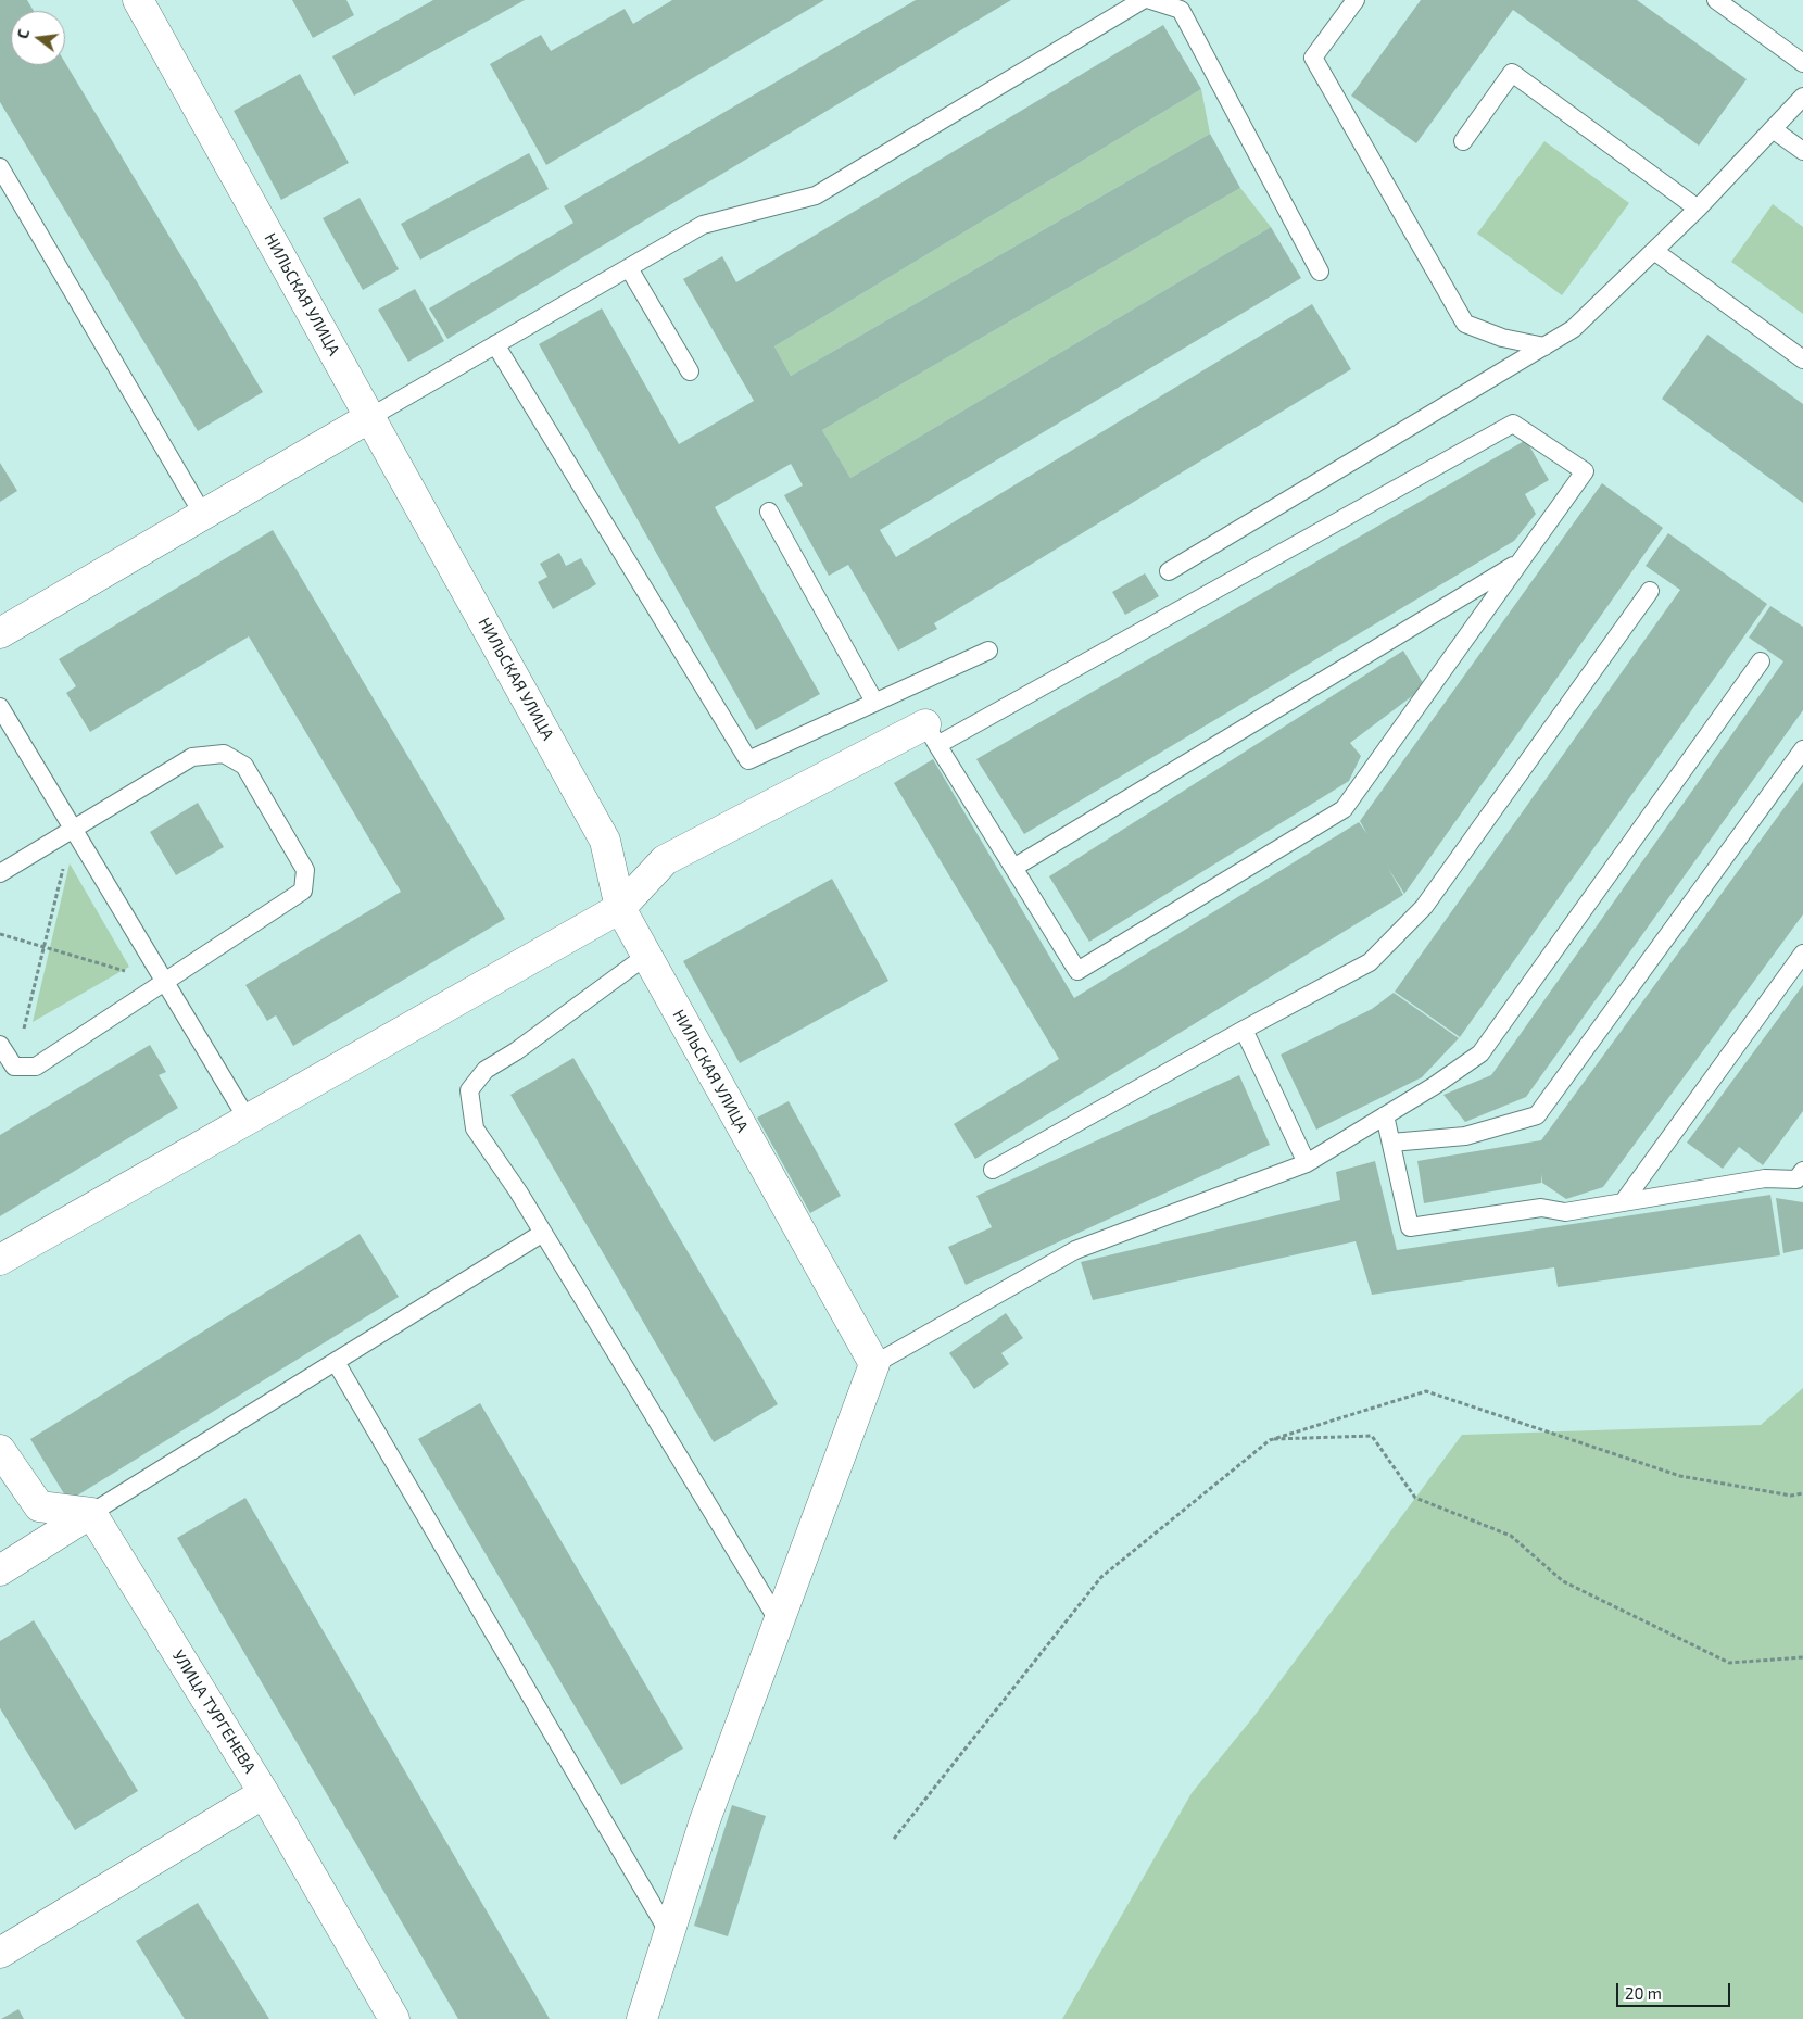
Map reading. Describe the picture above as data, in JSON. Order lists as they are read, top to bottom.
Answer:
{
  "streets": {
    "street": ["НИЛЬСКАЯ УЛИЦА", "УЛИЦА ТУРГЕНЕВА"]
  },
  "scale_bar": "20 m",
  "north": "left"
}
